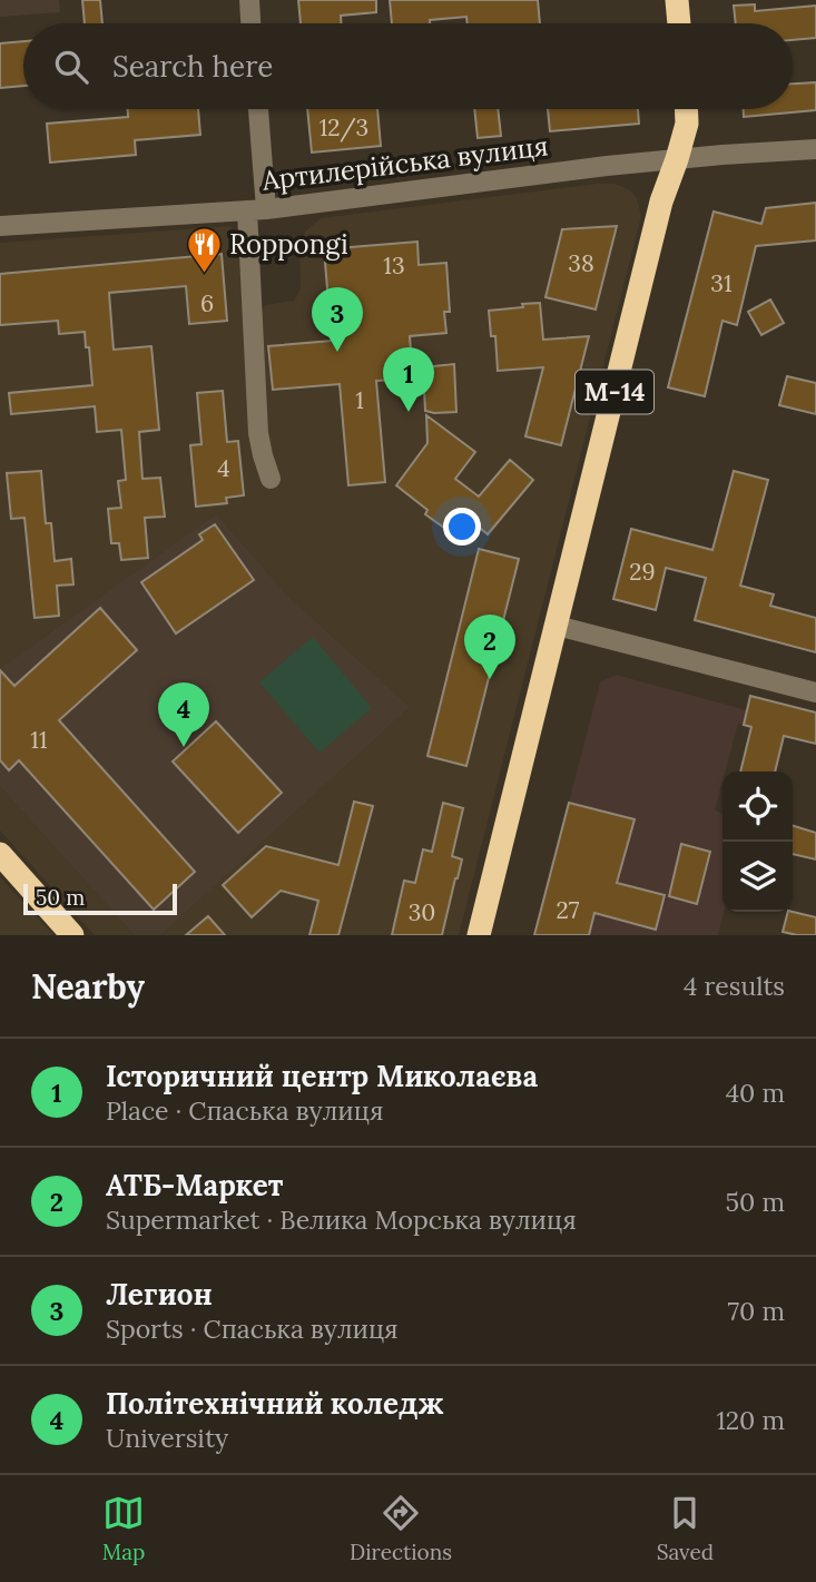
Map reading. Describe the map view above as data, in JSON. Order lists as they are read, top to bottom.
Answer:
{
  "streets": {
    "highway": ["М-14"],
    "street": ["Артилерійська вулиця"]
  },
  "crossings": [
    ["Артилерійська вулиця", "М-14"]
  ],
  "places": {
    "restaurant": ["Roppongi"]
  },
  "house_numbers": [
    "12/3",
    "38",
    "13",
    "31",
    "6",
    "1",
    "4",
    "29",
    "11",
    "27",
    "30"
  ],
  "scale_bar": "50 m",
  "page": {
    "search": "Search here",
    "pins": [
      "3",
      "1",
      "2",
      "4"
    ],
    "scale": "50 m",
    "heading": ["Nearby", "4 results"],
    "list": [
      {
        "mark": "1",
        "name": "Історичний центр Миколаєва",
        "note": "Place · Спаська вулиця",
        "value": "40 m"
      },
      {
        "mark": "2",
        "name": "АТБ-Маркет",
        "note": "Supermarket · Велика Морська вулиця",
        "value": "50 m"
      },
      {
        "mark": "3",
        "name": "Легион",
        "note": "Sports · Спаська вулиця",
        "value": "70 m"
      },
      {
        "mark": "4",
        "name": "Політехнічний коледж",
        "note": "University",
        "value": "120 m"
      }
    ],
    "nav": ["Map", "Directions", "Saved"]
  }
}
